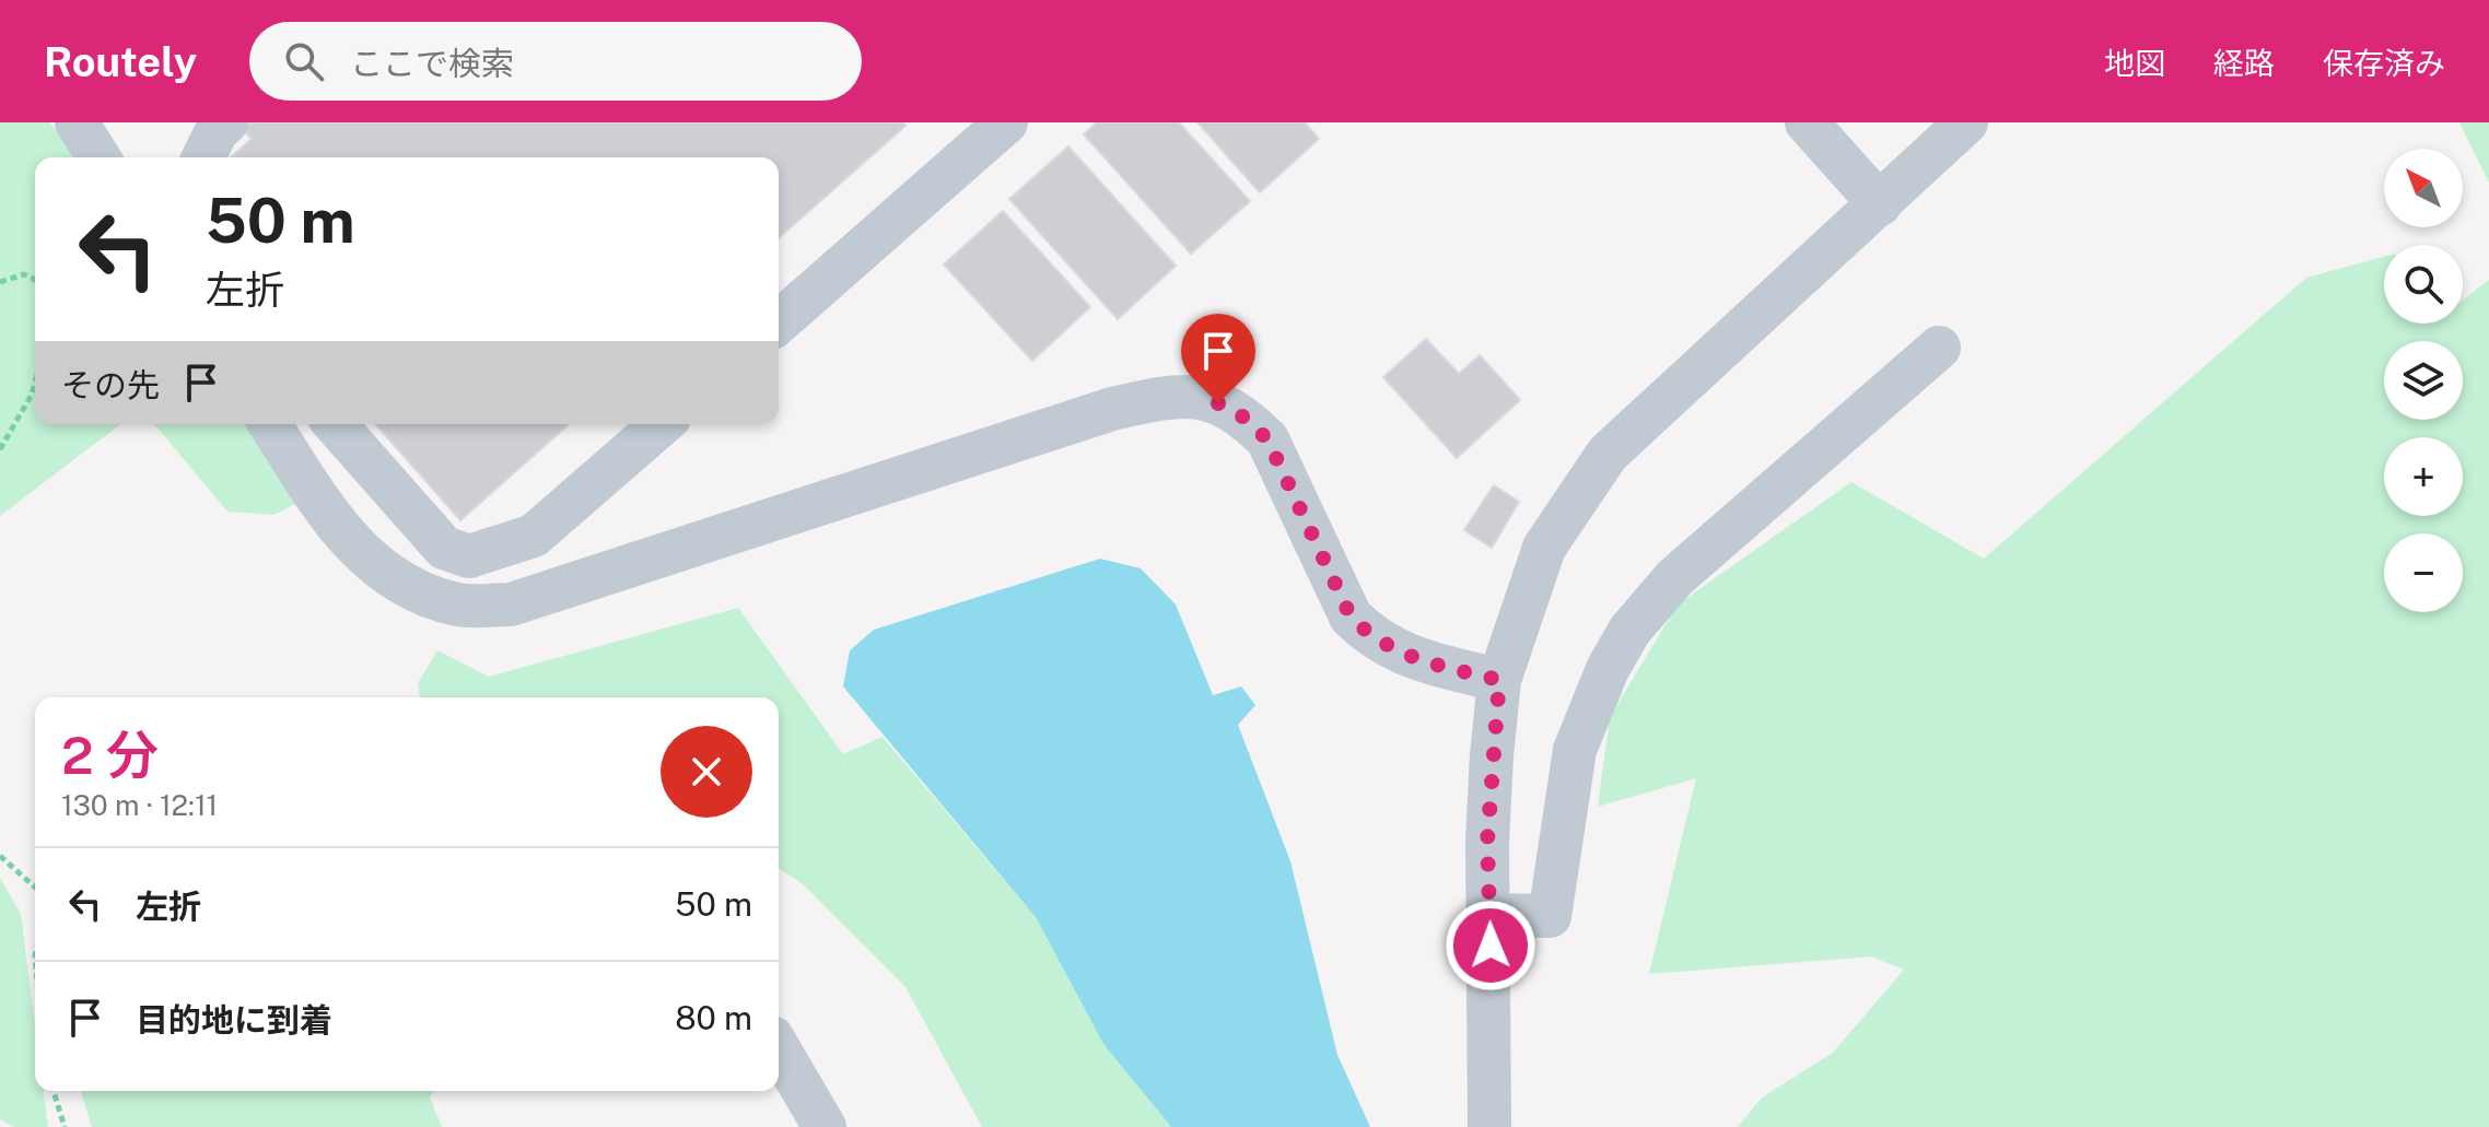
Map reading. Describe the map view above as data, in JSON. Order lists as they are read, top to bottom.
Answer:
{
  "north": "top left",
  "page": {
    "header": "Routely",
    "search": "ここで検索",
    "nav": ["地図", "経路", "保存済み"],
    "map_buttons": ["+", "−"],
    "turn": ["50 m", "左折"],
    "then": "その先",
    "heading": ["2 分", "130 m · 12:11"],
    "list": [
      {
        "name": "左折",
        "value": "50 m"
      },
      {
        "name": "目的地に到着",
        "value": "80 m"
      }
    ]
  }
}
